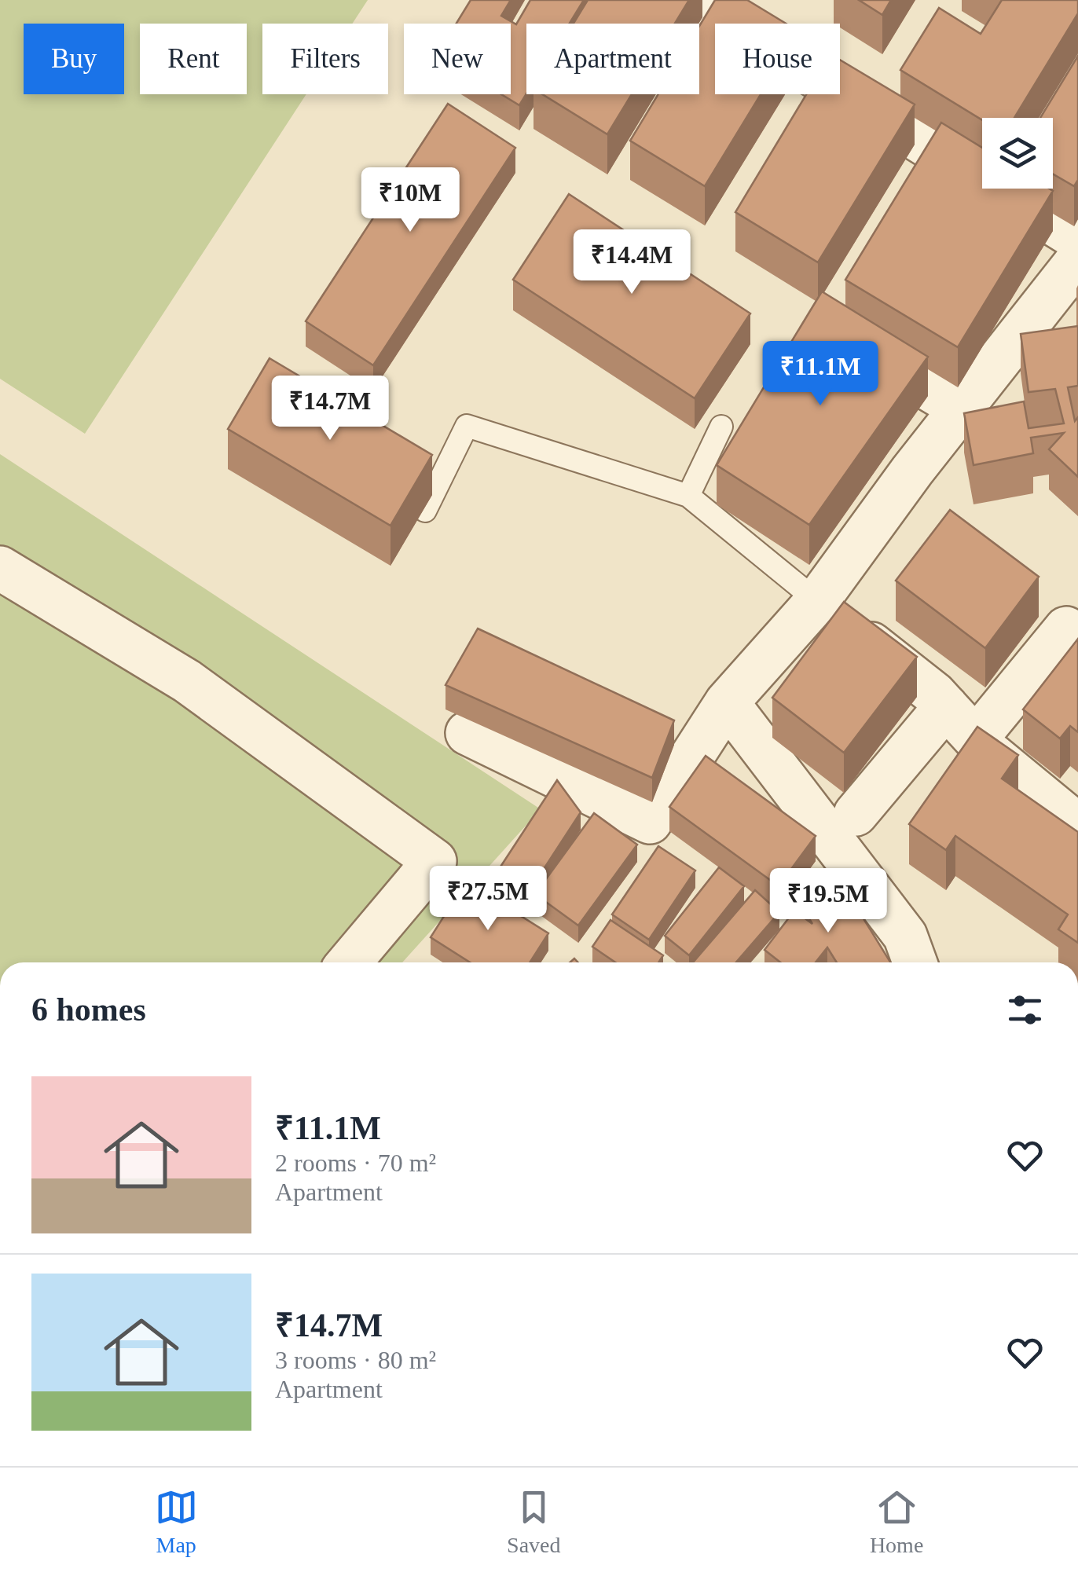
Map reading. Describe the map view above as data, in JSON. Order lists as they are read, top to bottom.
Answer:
{
  "page": {
    "chip": [
      "Buy",
      "Rent",
      "Filters",
      "New",
      "Apartment",
      "House"
    ],
    "price": [
      "₹10M",
      "₹14.4M",
      "₹11.1M",
      "₹14.7M",
      "₹27.5M",
      "₹19.5M"
    ],
    "heading": "6 homes",
    "list": [
      {
        "name": "₹11.1M",
        "note": "2 rooms · 70 m² · Apartment"
      },
      {
        "name": "₹14.7M",
        "note": "3 rooms · 80 m² · Apartment"
      }
    ],
    "tabs": ["Map", "Saved", "Home"]
  }
}
